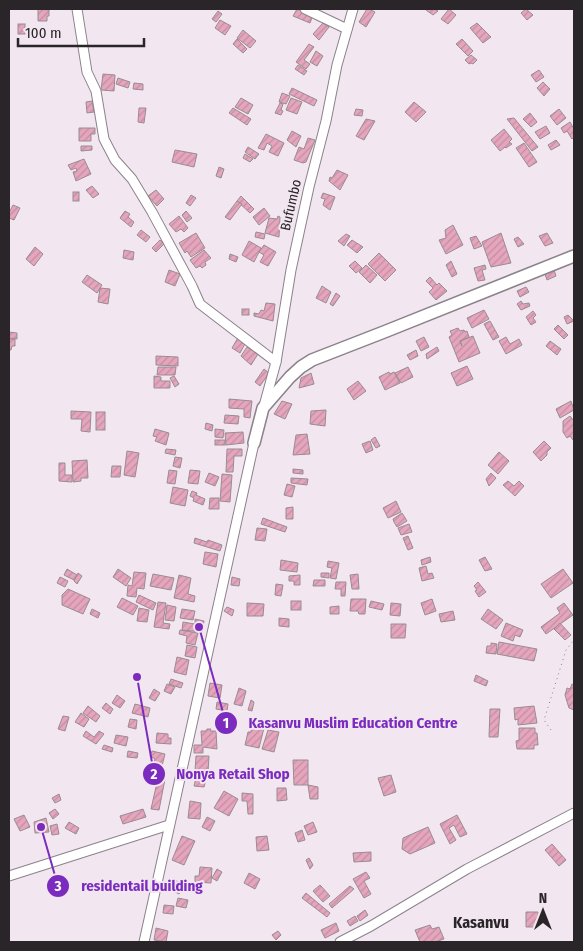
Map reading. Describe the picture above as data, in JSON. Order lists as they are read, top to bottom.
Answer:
{
  "streets": {
    "street": ["Bufumbo"]
  },
  "districts": ["Kasanvu"],
  "places": ["Kasanvu Muslim Education Centre", "Nonya Retail Shop", "residentail building"],
  "scale_bar": "100 m",
  "north": "top"
}
